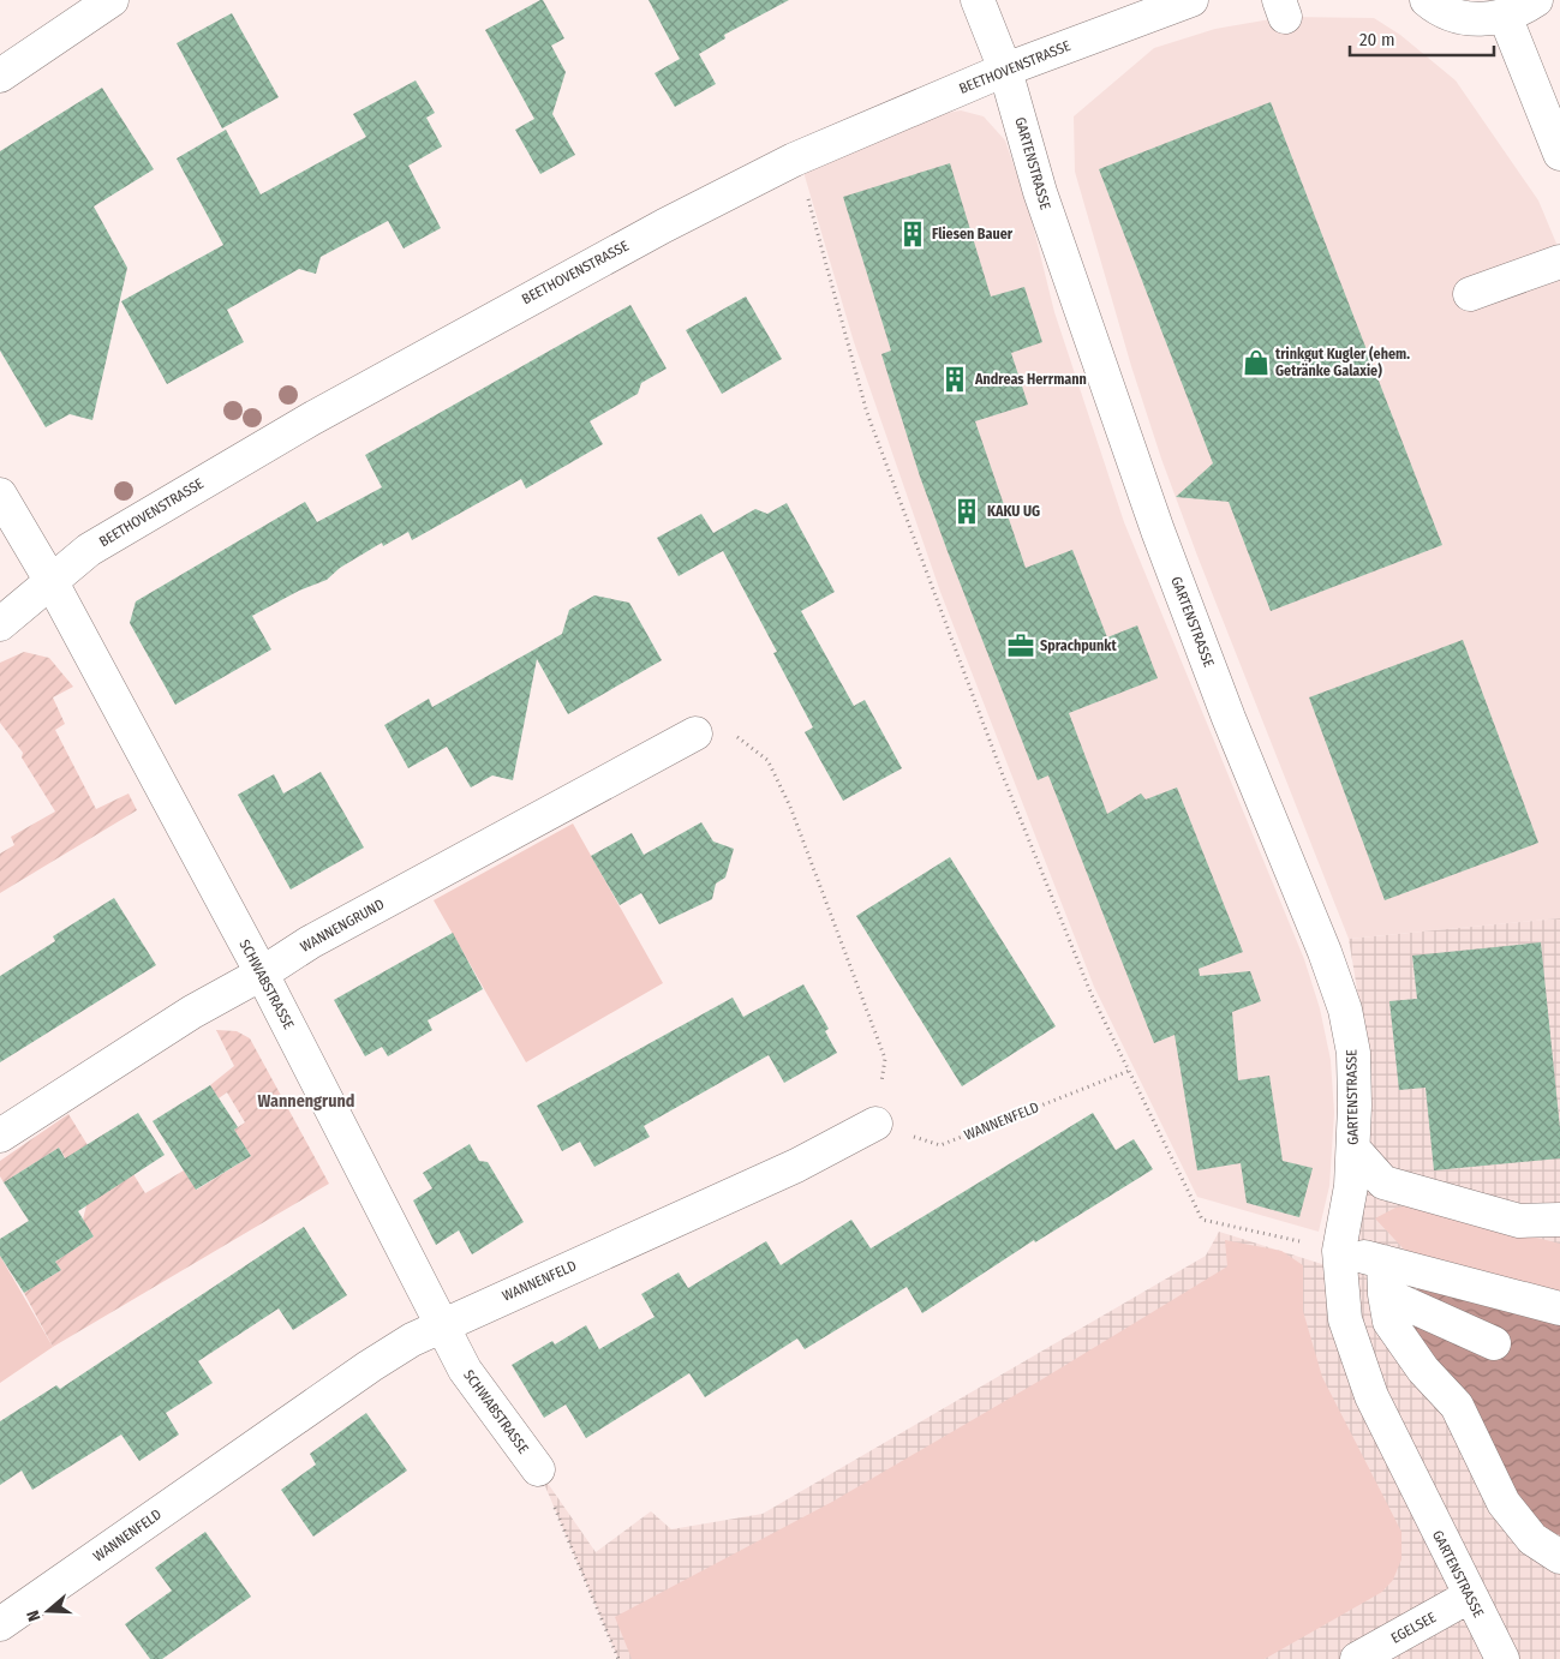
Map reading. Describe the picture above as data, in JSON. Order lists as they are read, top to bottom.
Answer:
{
  "streets": {
    "street": [
      "BEETHOVENSTRASSE",
      "GARTENSTRASSE",
      "WANNENGRUND",
      "SCHWABSTRASSE",
      "WANNENFELD",
      "EGELSEE"
    ]
  },
  "crossings": [
    ["BEETHOVENSTRASSE", "GARTENSTRASSE"],
    ["BEETHOVENSTRASSE", "SCHWABSTRASSE"],
    ["GARTENSTRASSE", "EGELSEE"],
    ["WANNENGRUND", "SCHWABSTRASSE"],
    ["SCHWABSTRASSE", "WANNENFELD"]
  ],
  "districts": ["Wannengrund"],
  "places": {
    "building": ["Fliesen Bauer", "Andreas Herrmann", "KAKU UG"],
    "shop": ["trinkgut Kugler (ehem. Getränke Galaxie)"],
    "office": ["Sprachpunkt"]
  },
  "scale_bar": "20 m",
  "north": "left"
}
